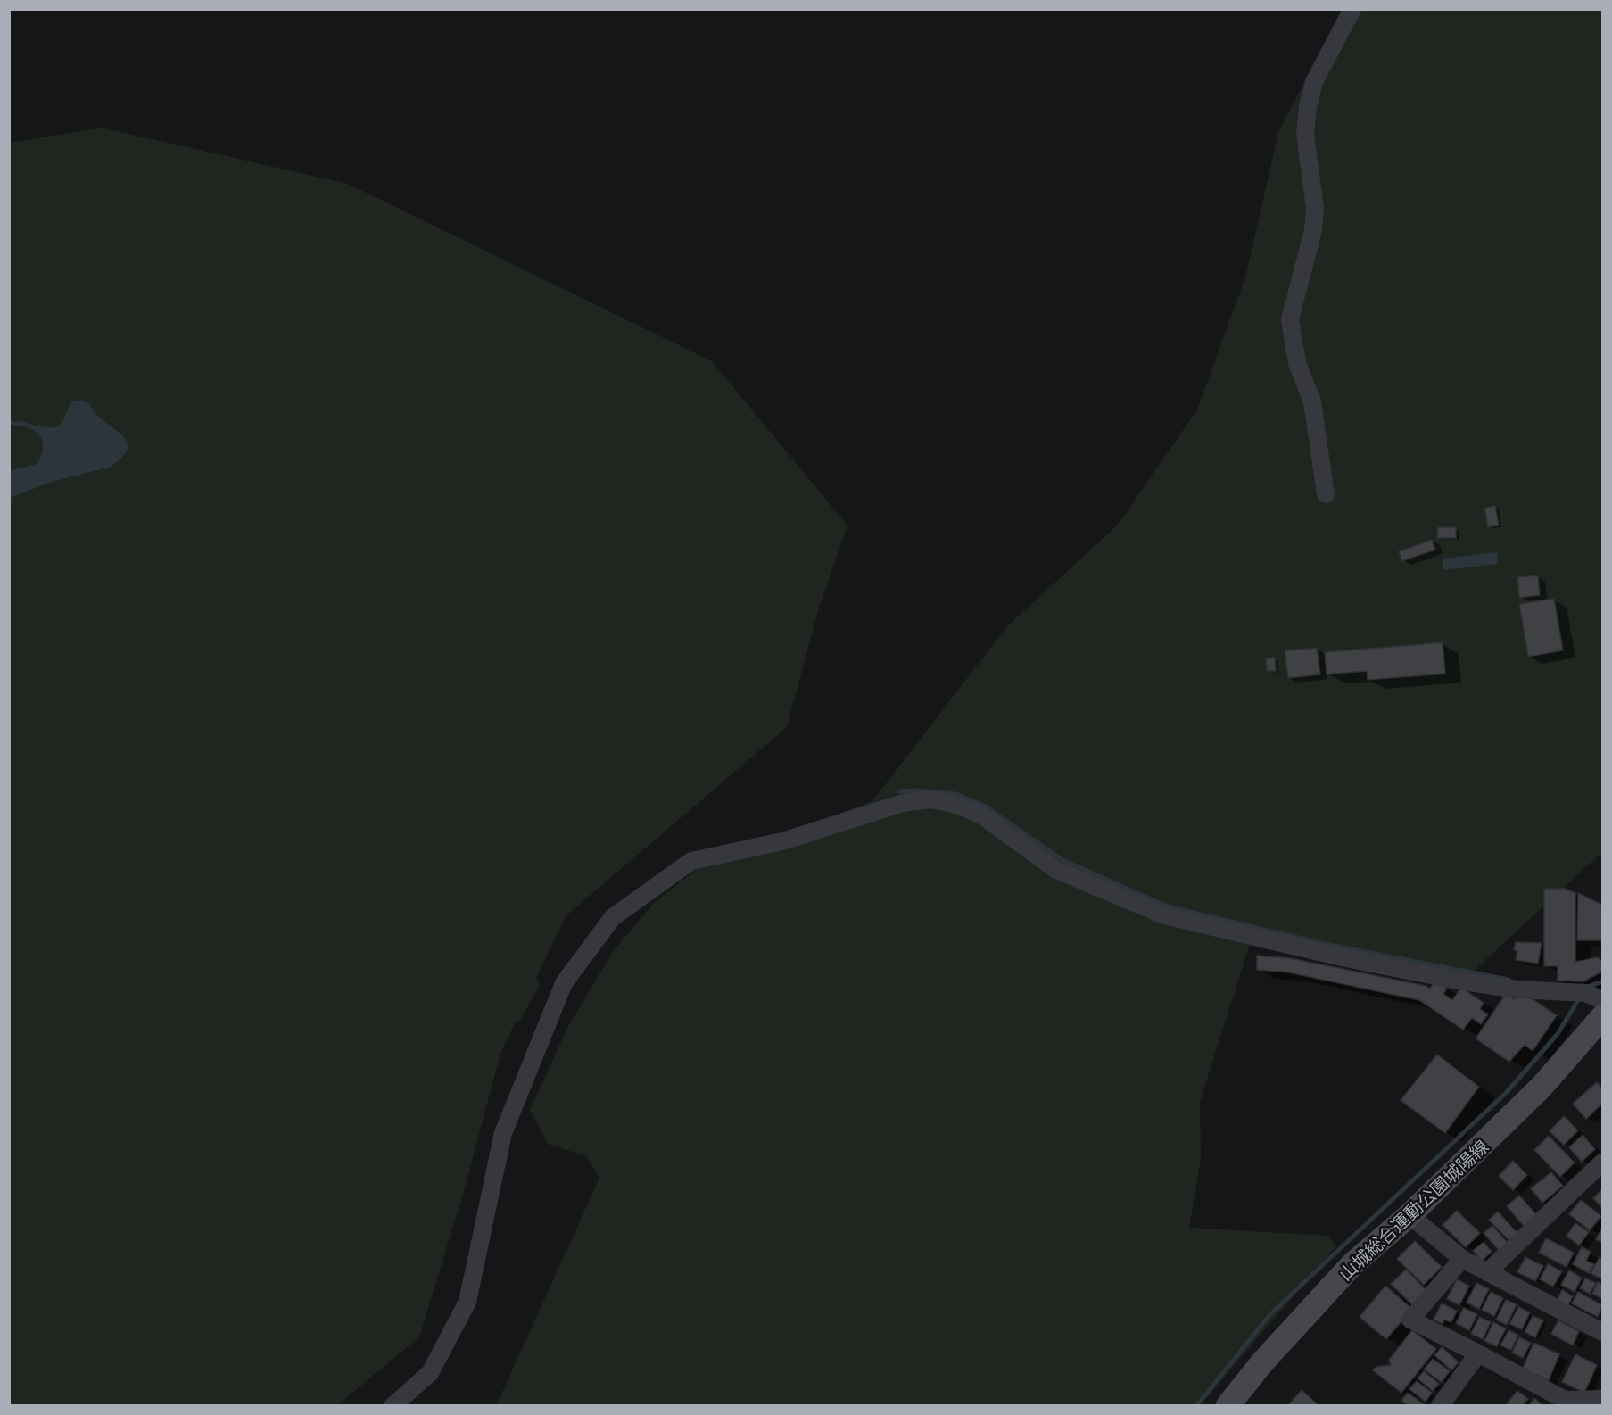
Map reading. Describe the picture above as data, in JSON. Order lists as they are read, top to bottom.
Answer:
{
  "streets": {
    "main road": ["山城総合運動公園城陽線"]
  }
}
